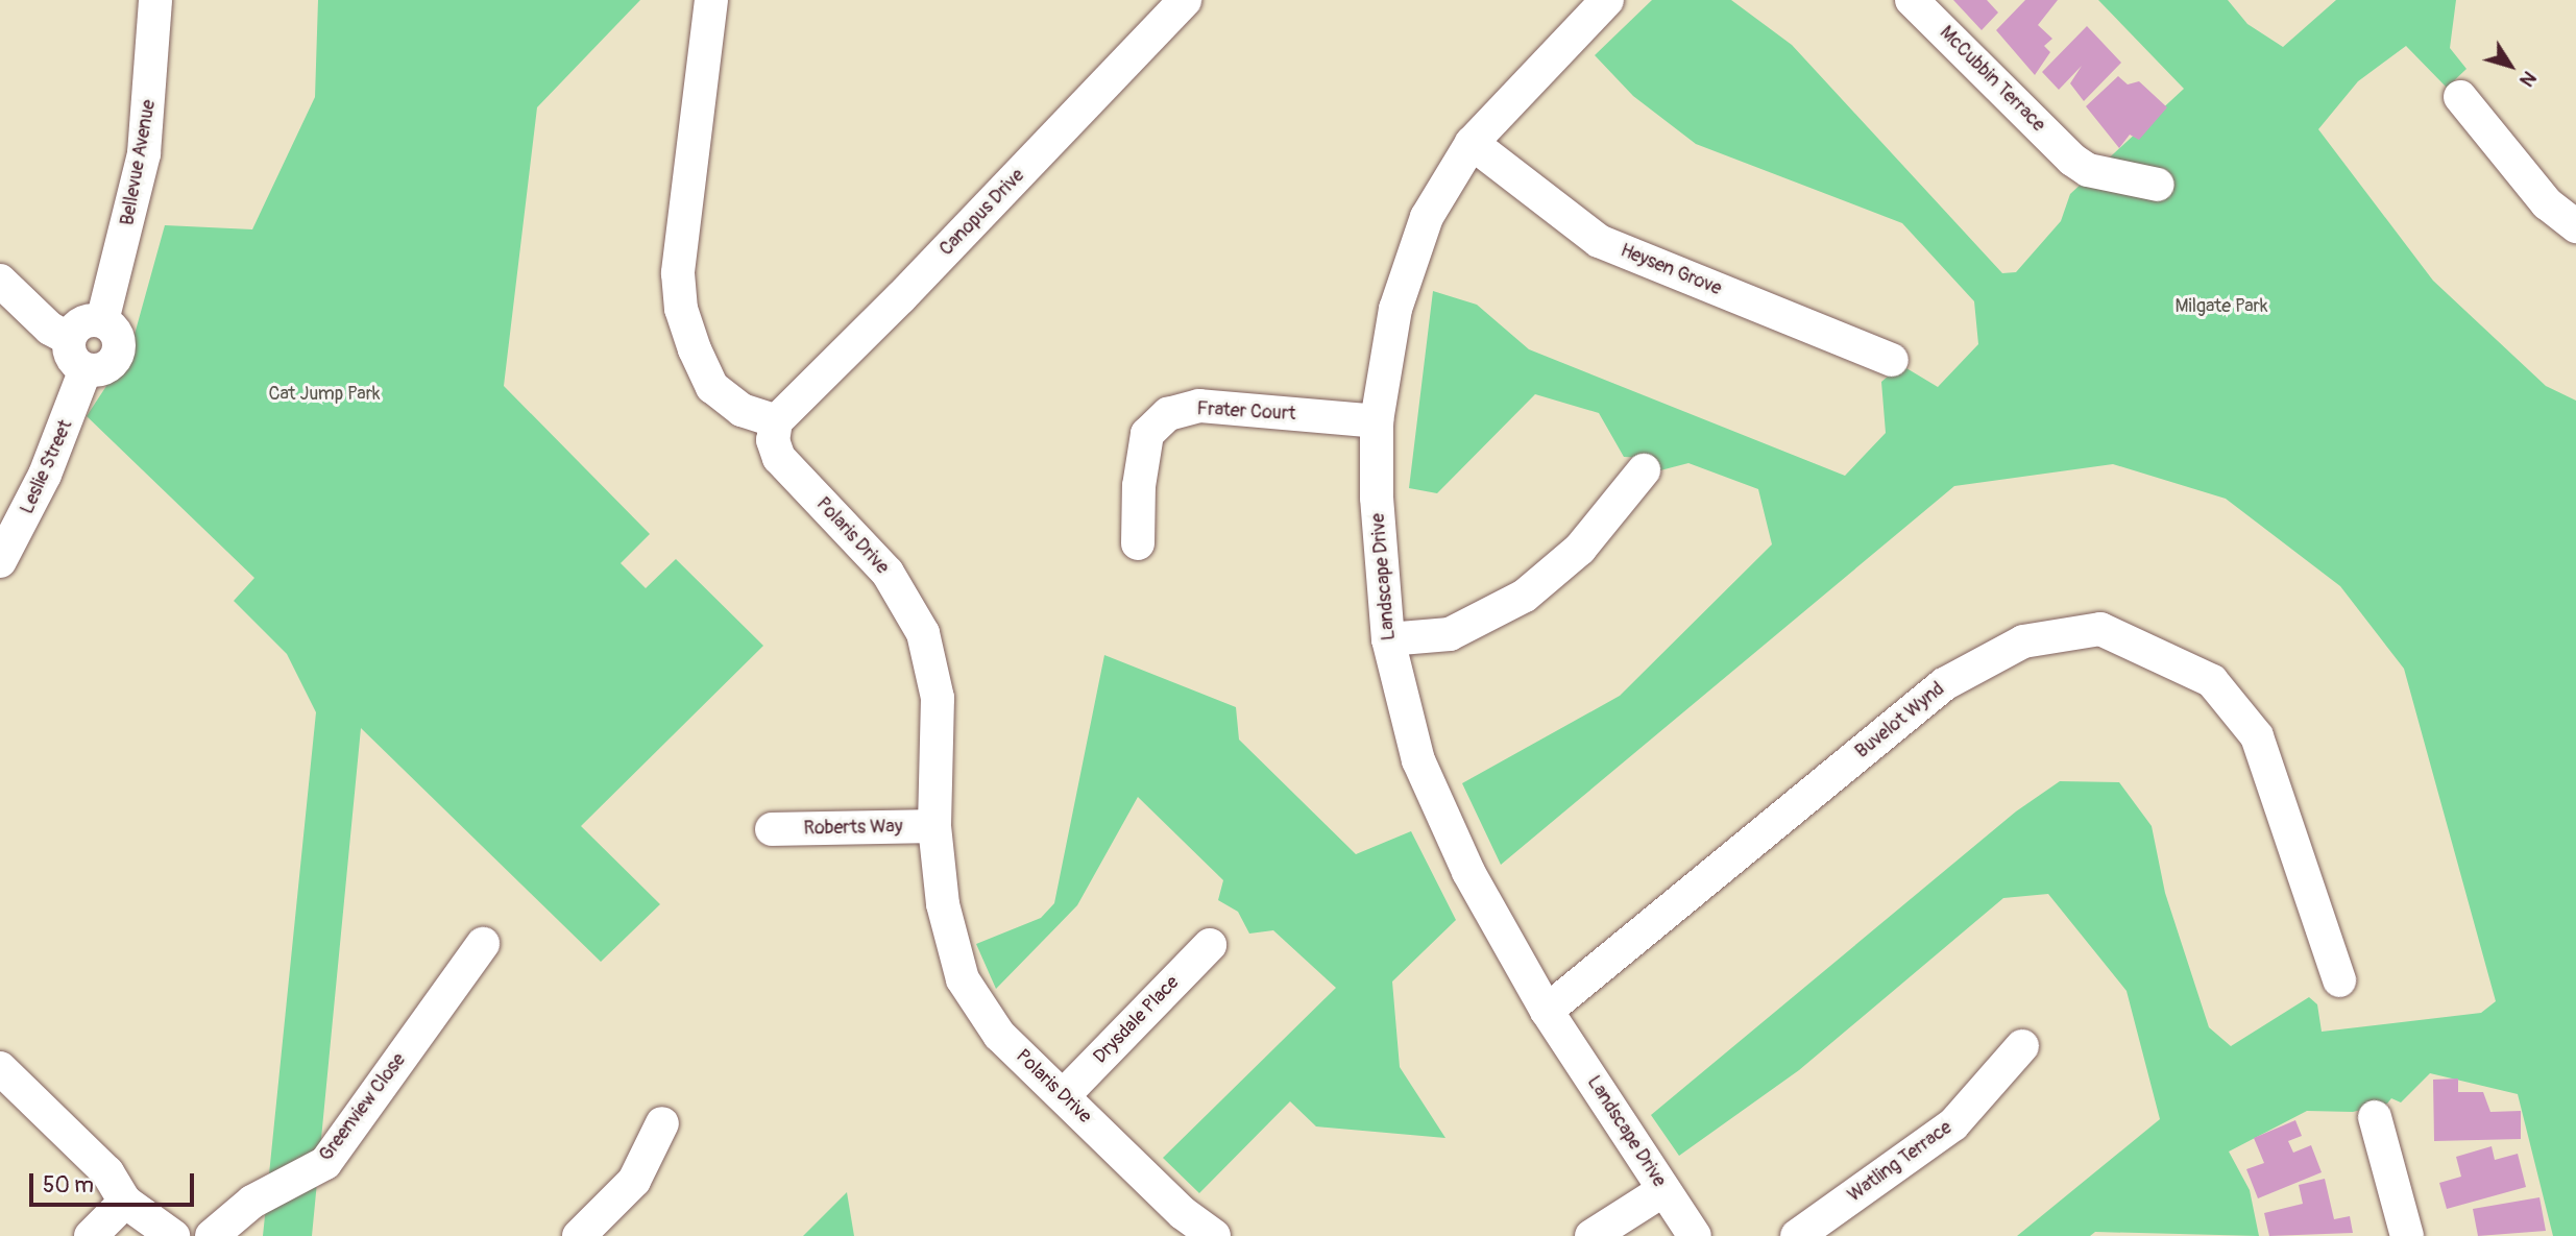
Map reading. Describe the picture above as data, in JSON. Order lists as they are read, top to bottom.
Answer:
{
  "streets": {
    "street": [
      "McCubbin Terrace",
      "Bellevue Avenue",
      "Canopus Drive",
      "Heysen Grove",
      "Frater Court",
      "Leslie Street",
      "Polaris Drive",
      "Landscape Drive",
      "Buvelot Wynd",
      "Roberts Way",
      "Drysdale Place",
      "Greenview Close",
      "Watling Terrace"
    ]
  },
  "crossings": [
    ["Bellevue Avenue", "Leslie Street"],
    ["Canopus Drive", "Polaris Drive"],
    ["Heysen Grove", "Landscape Drive"],
    ["Frater Court", "Landscape Drive"],
    ["Polaris Drive", "Roberts Way"],
    ["Polaris Drive", "Drysdale Place"],
    ["Landscape Drive", "Buvelot Wynd"]
  ],
  "parks": ["Milgate Park", "Cat Jump Park"],
  "scale_bar": "50 m",
  "north": "bottom right"
}
